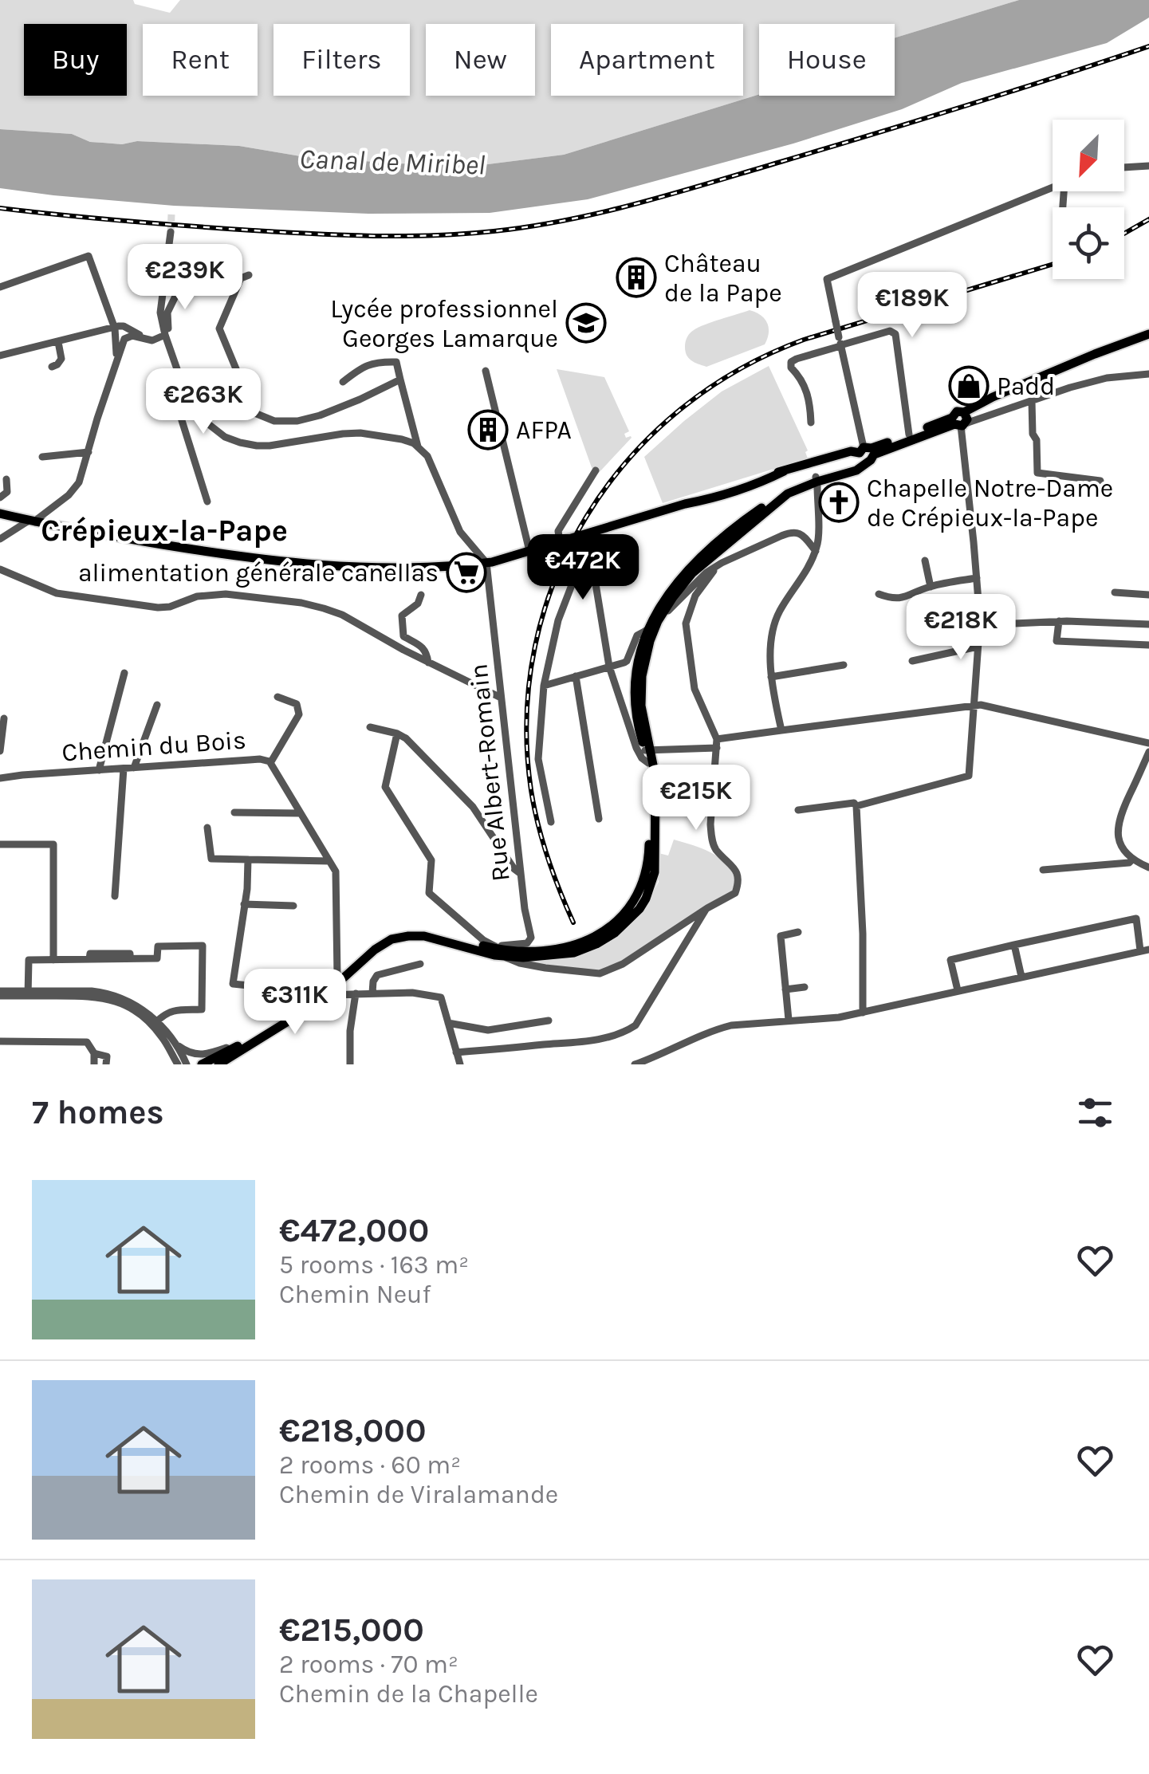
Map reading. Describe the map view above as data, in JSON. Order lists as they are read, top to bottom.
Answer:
{
  "streets": {
    "street": ["Chemin du Bois", "Rue Albert-Romain"]
  },
  "districts": ["Crépieux-la-Pape"],
  "water": ["Canal de Miribel"],
  "places": {
    "building": ["Château de la Pape", "AFPA"],
    "school or university": ["Lycée professionnel Georges Lamarque"],
    "shop": ["Padd"],
    "church": ["Chapelle Notre-Dame de Crépieux-la-Pape"],
    "supermarket": ["alimentation générale canellas"]
  },
  "north": "bottom left",
  "page": {
    "chip": [
      "Buy",
      "Rent",
      "Filters",
      "New",
      "Apartment",
      "House"
    ],
    "price": [
      "€239K",
      "€189K",
      "€263K",
      "€472K",
      "€218K",
      "€215K",
      "€311K"
    ],
    "heading": "7 homes",
    "list": [
      {
        "name": "€472,000",
        "note": "5 rooms · 163 m² · Chemin Neuf"
      },
      {
        "name": "€218,000",
        "note": "2 rooms · 60 m² · Chemin de Viralamande"
      },
      {
        "name": "€215,000",
        "note": "2 rooms · 70 m² · Chemin de la Chapelle"
      }
    ]
  }
}
